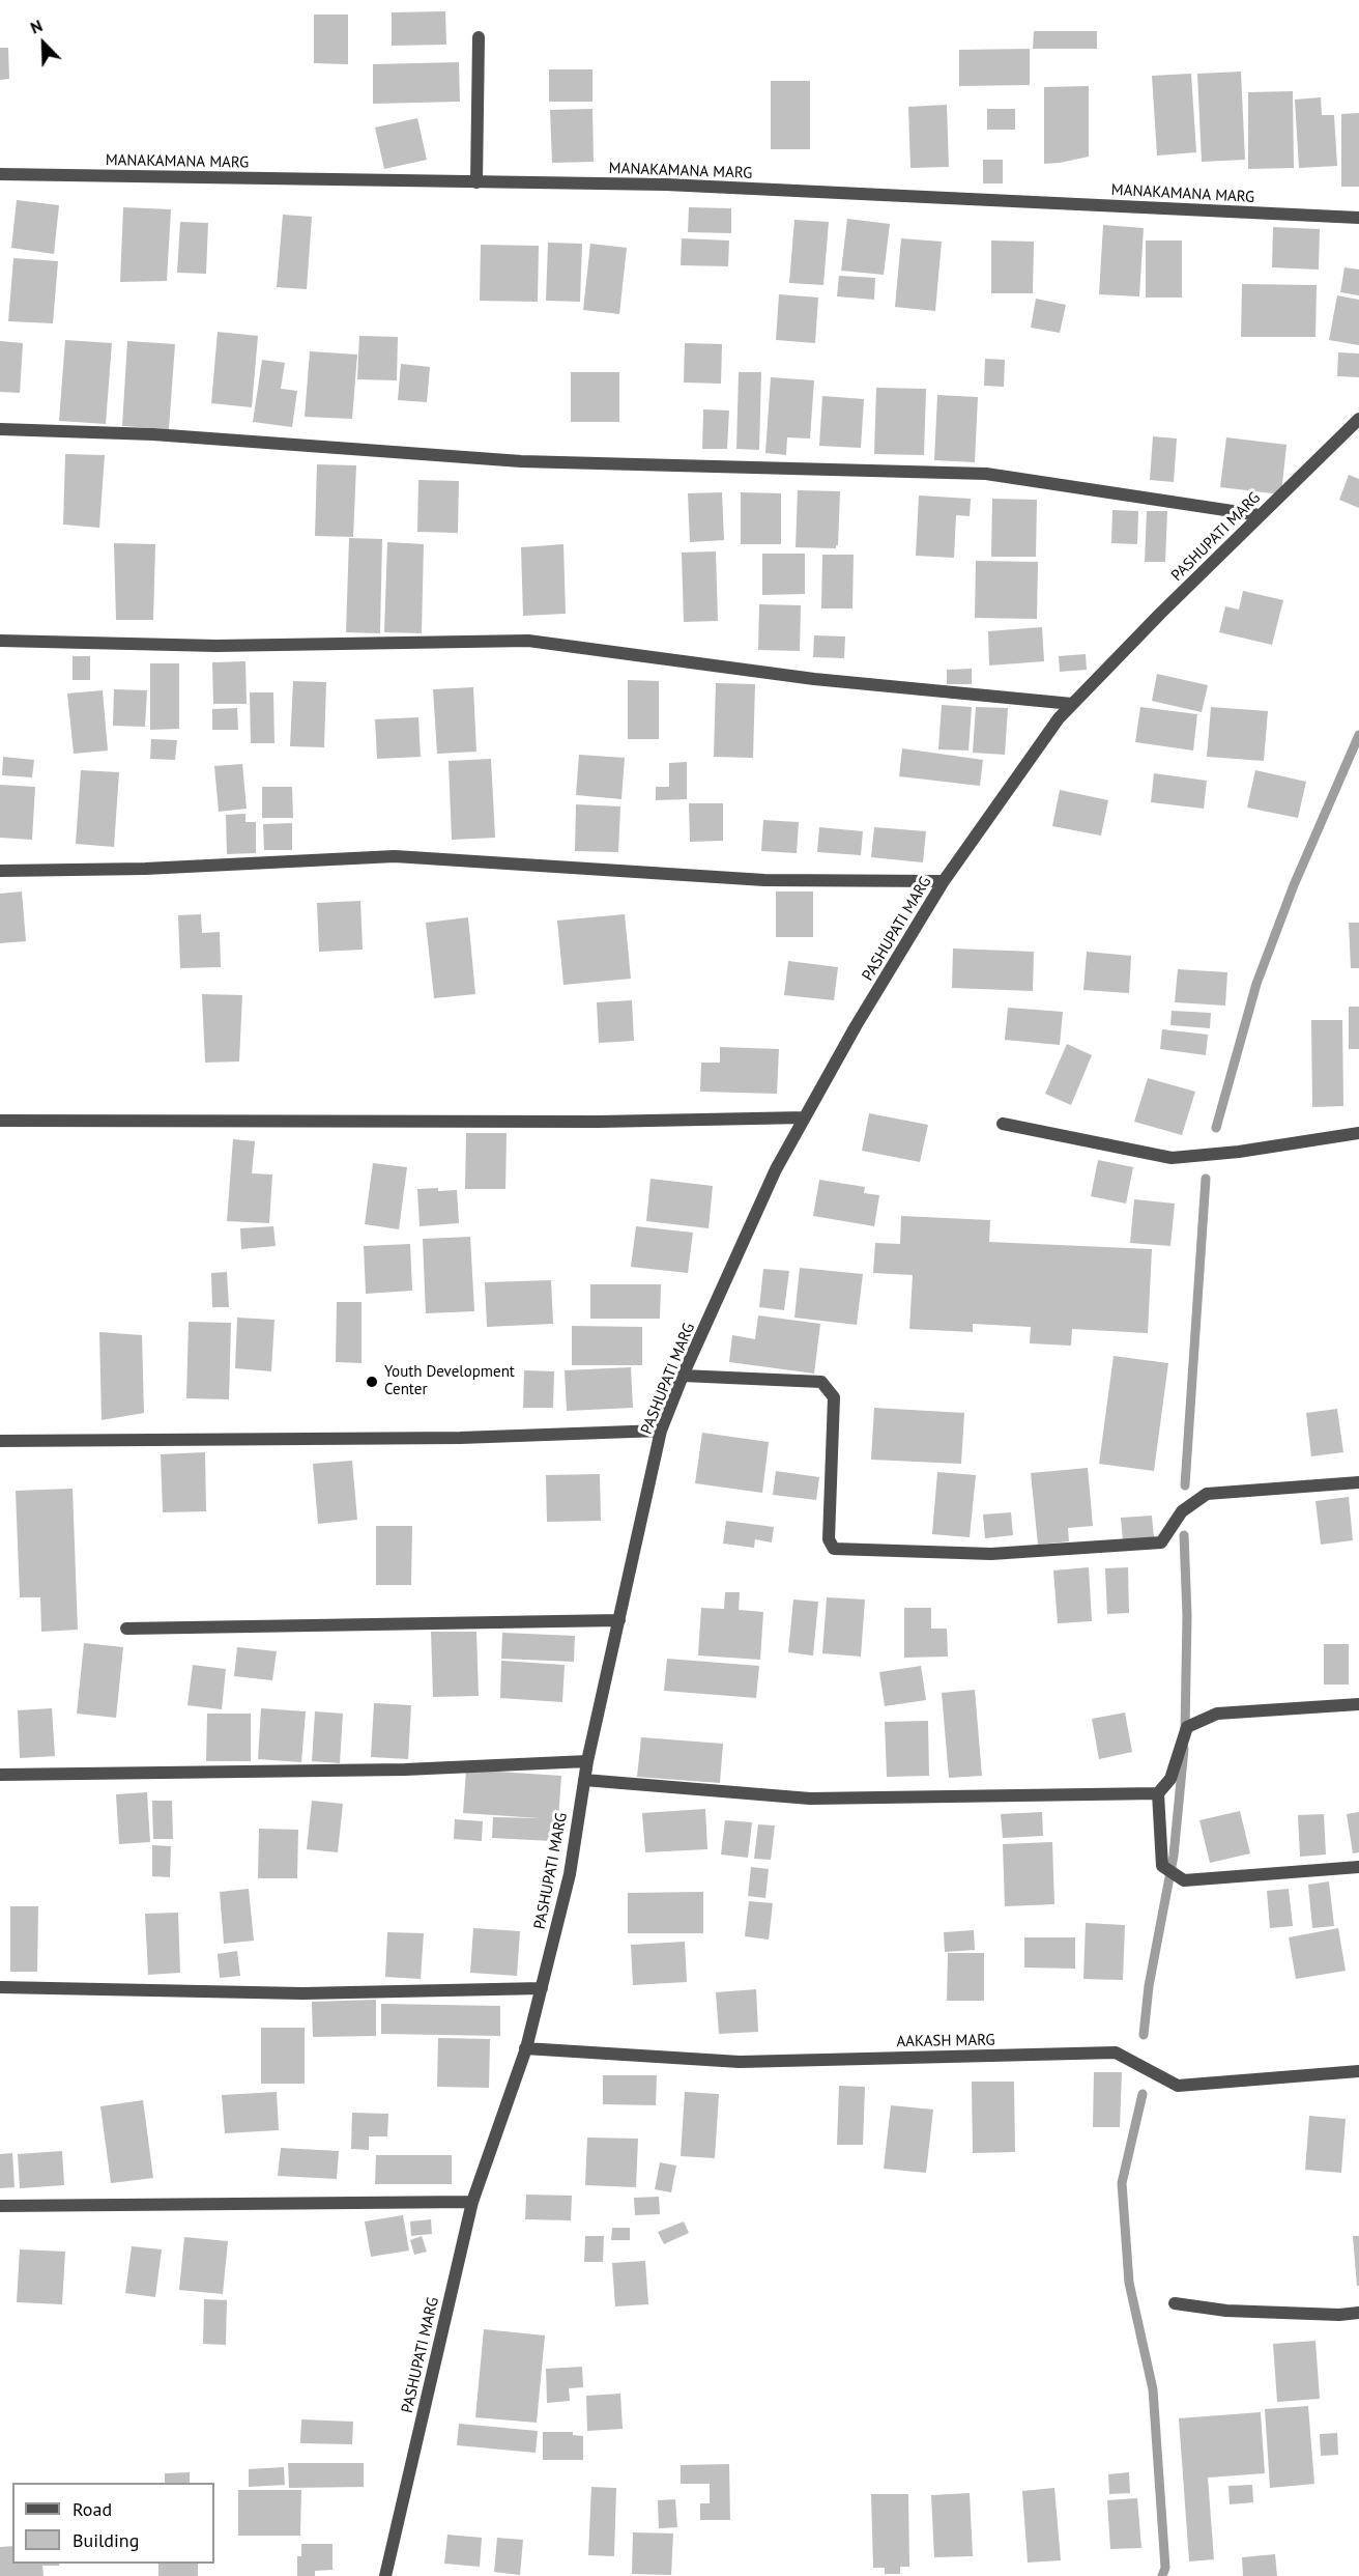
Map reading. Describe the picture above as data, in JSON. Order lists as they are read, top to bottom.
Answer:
{
  "streets": {
    "street": ["MANAKAMANA MARG", "PASHUPATI MARG", "AAKASH MARG"]
  },
  "crossings": [
    ["PASHUPATI MARG", "AAKASH MARG"]
  ],
  "places": ["Youth Development Center"],
  "legend": ["Road", "Building"],
  "north": "top left"
}
